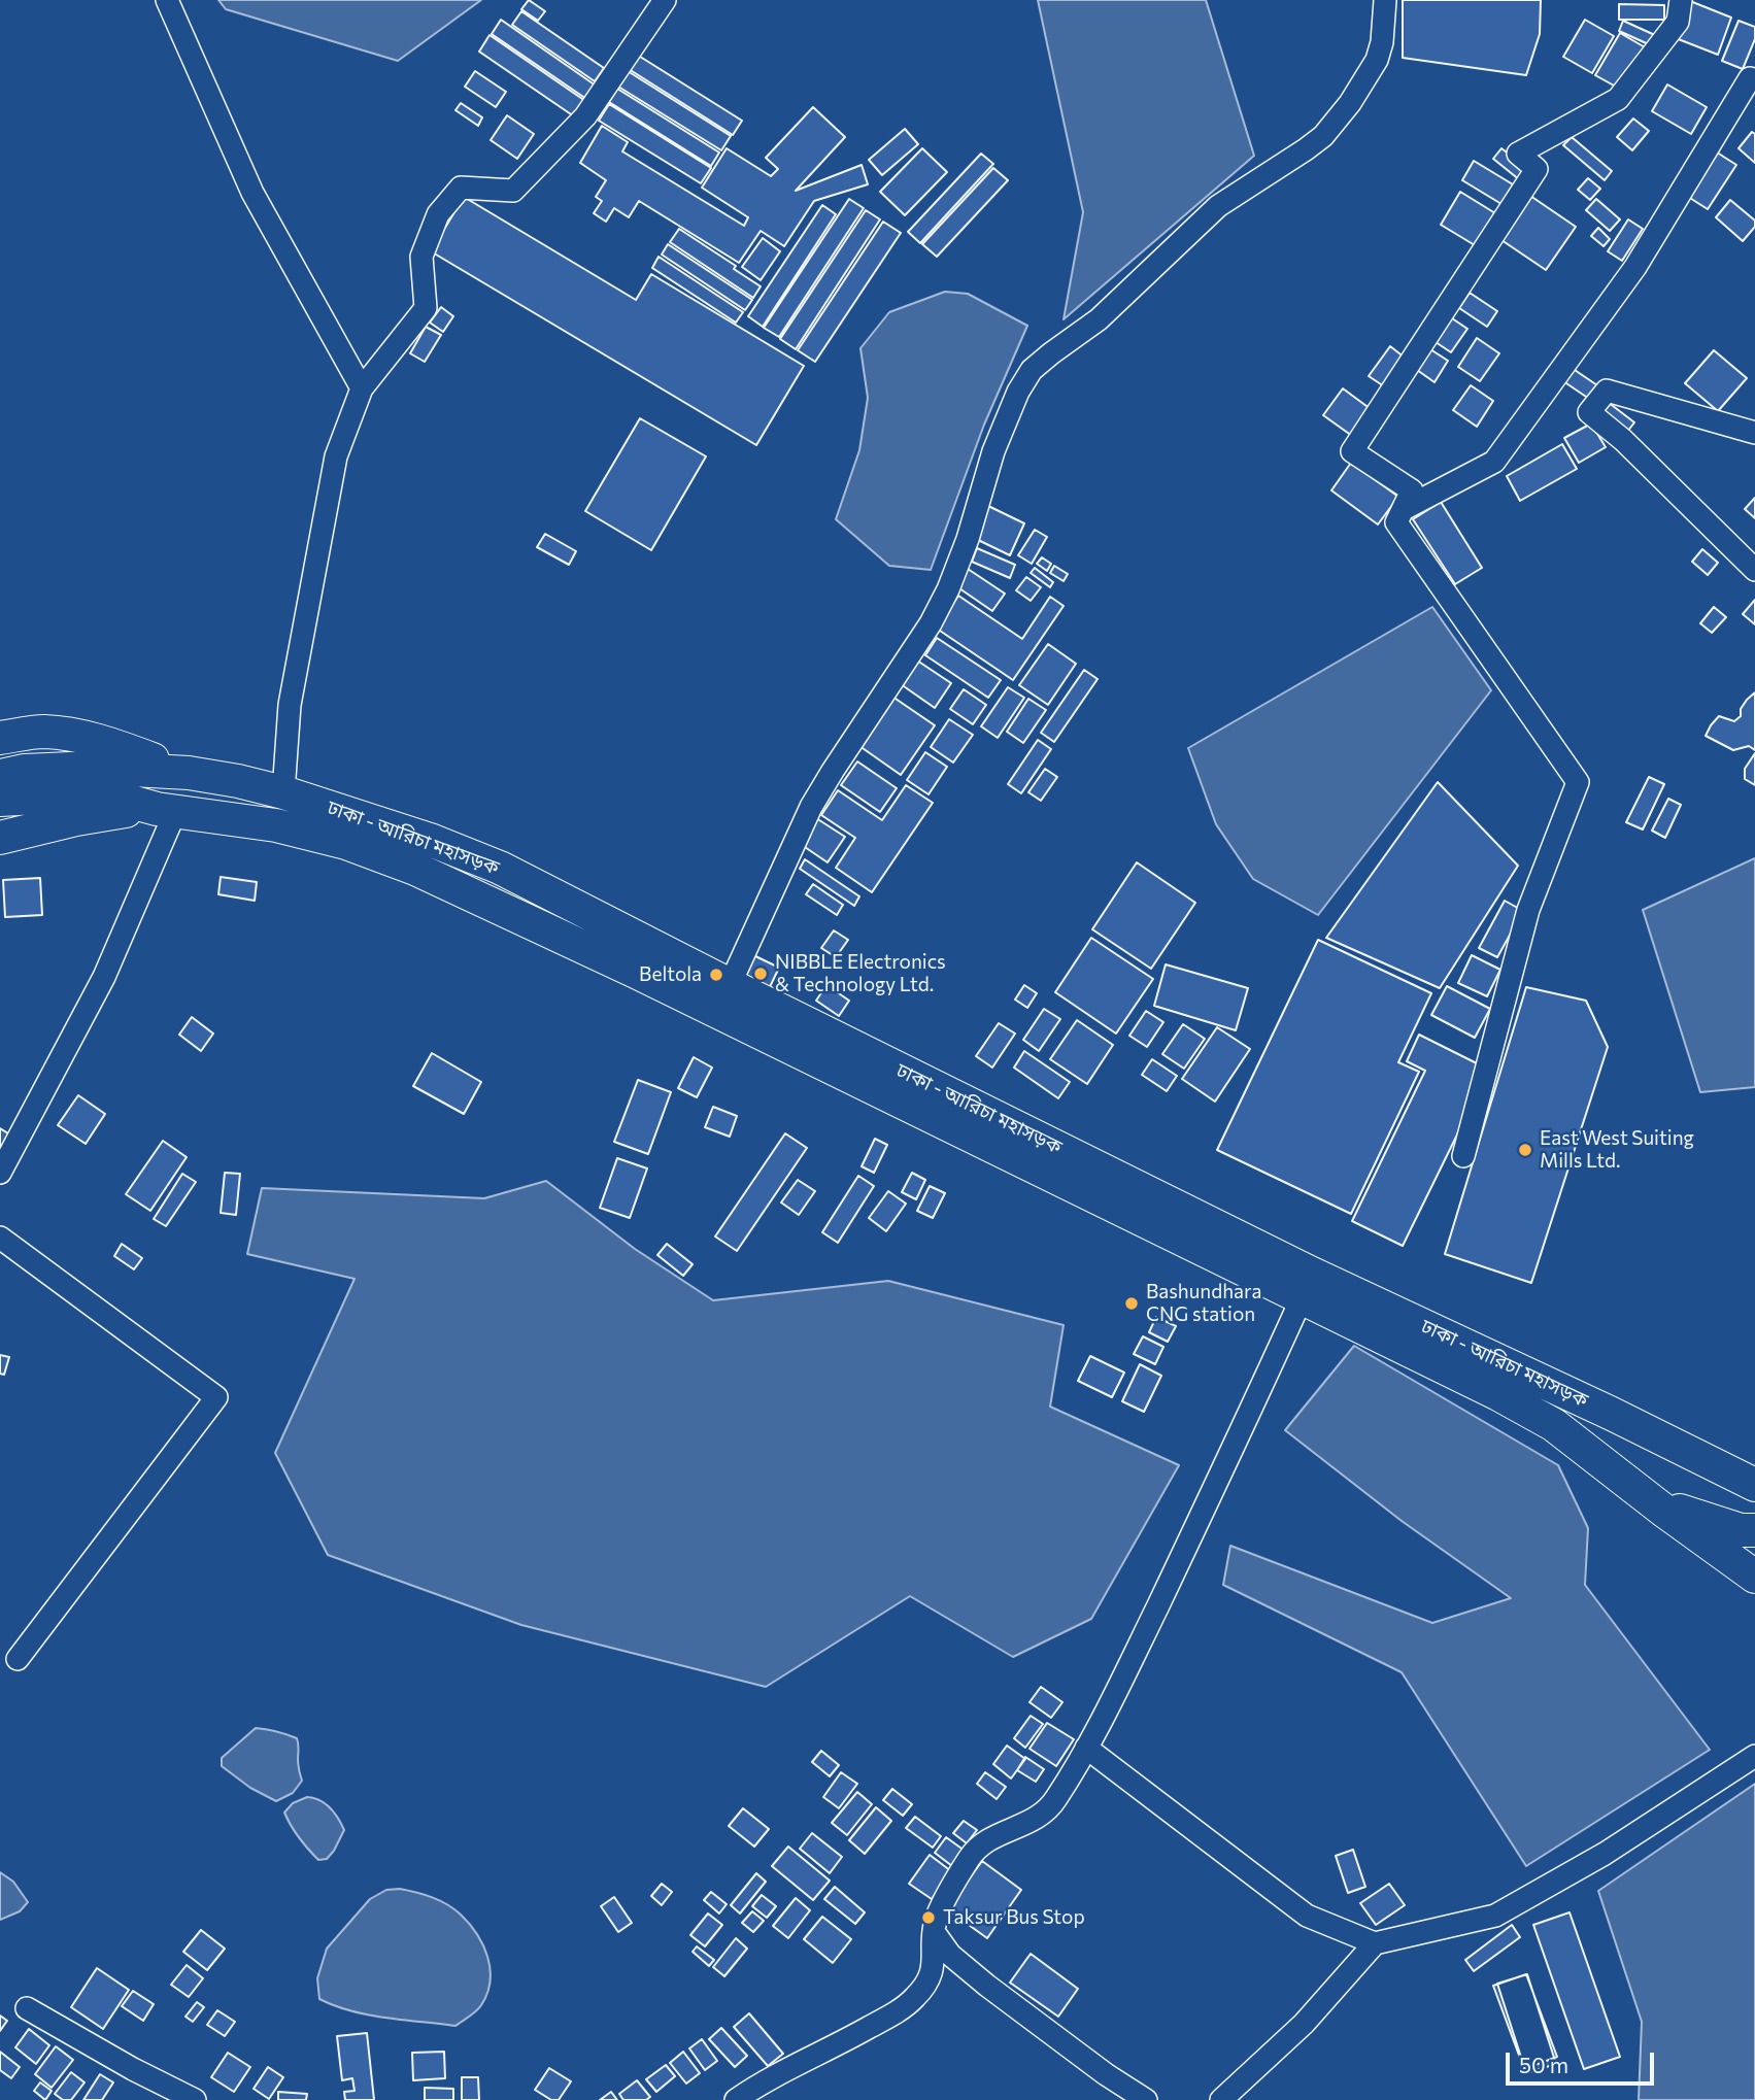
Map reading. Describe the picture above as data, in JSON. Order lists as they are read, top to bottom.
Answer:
{
  "streets": {
    "highway": ["ঢাকা - আরিচা মহাসড়ক"]
  },
  "places": [
    "NIBBLE Electronics & Technology Ltd.",
    "Beltola",
    "East West Suiting Mills Ltd.",
    "Bashundhara CNG station",
    "Taksur Bus Stop"
  ],
  "scale_bar": "50 m"
}
